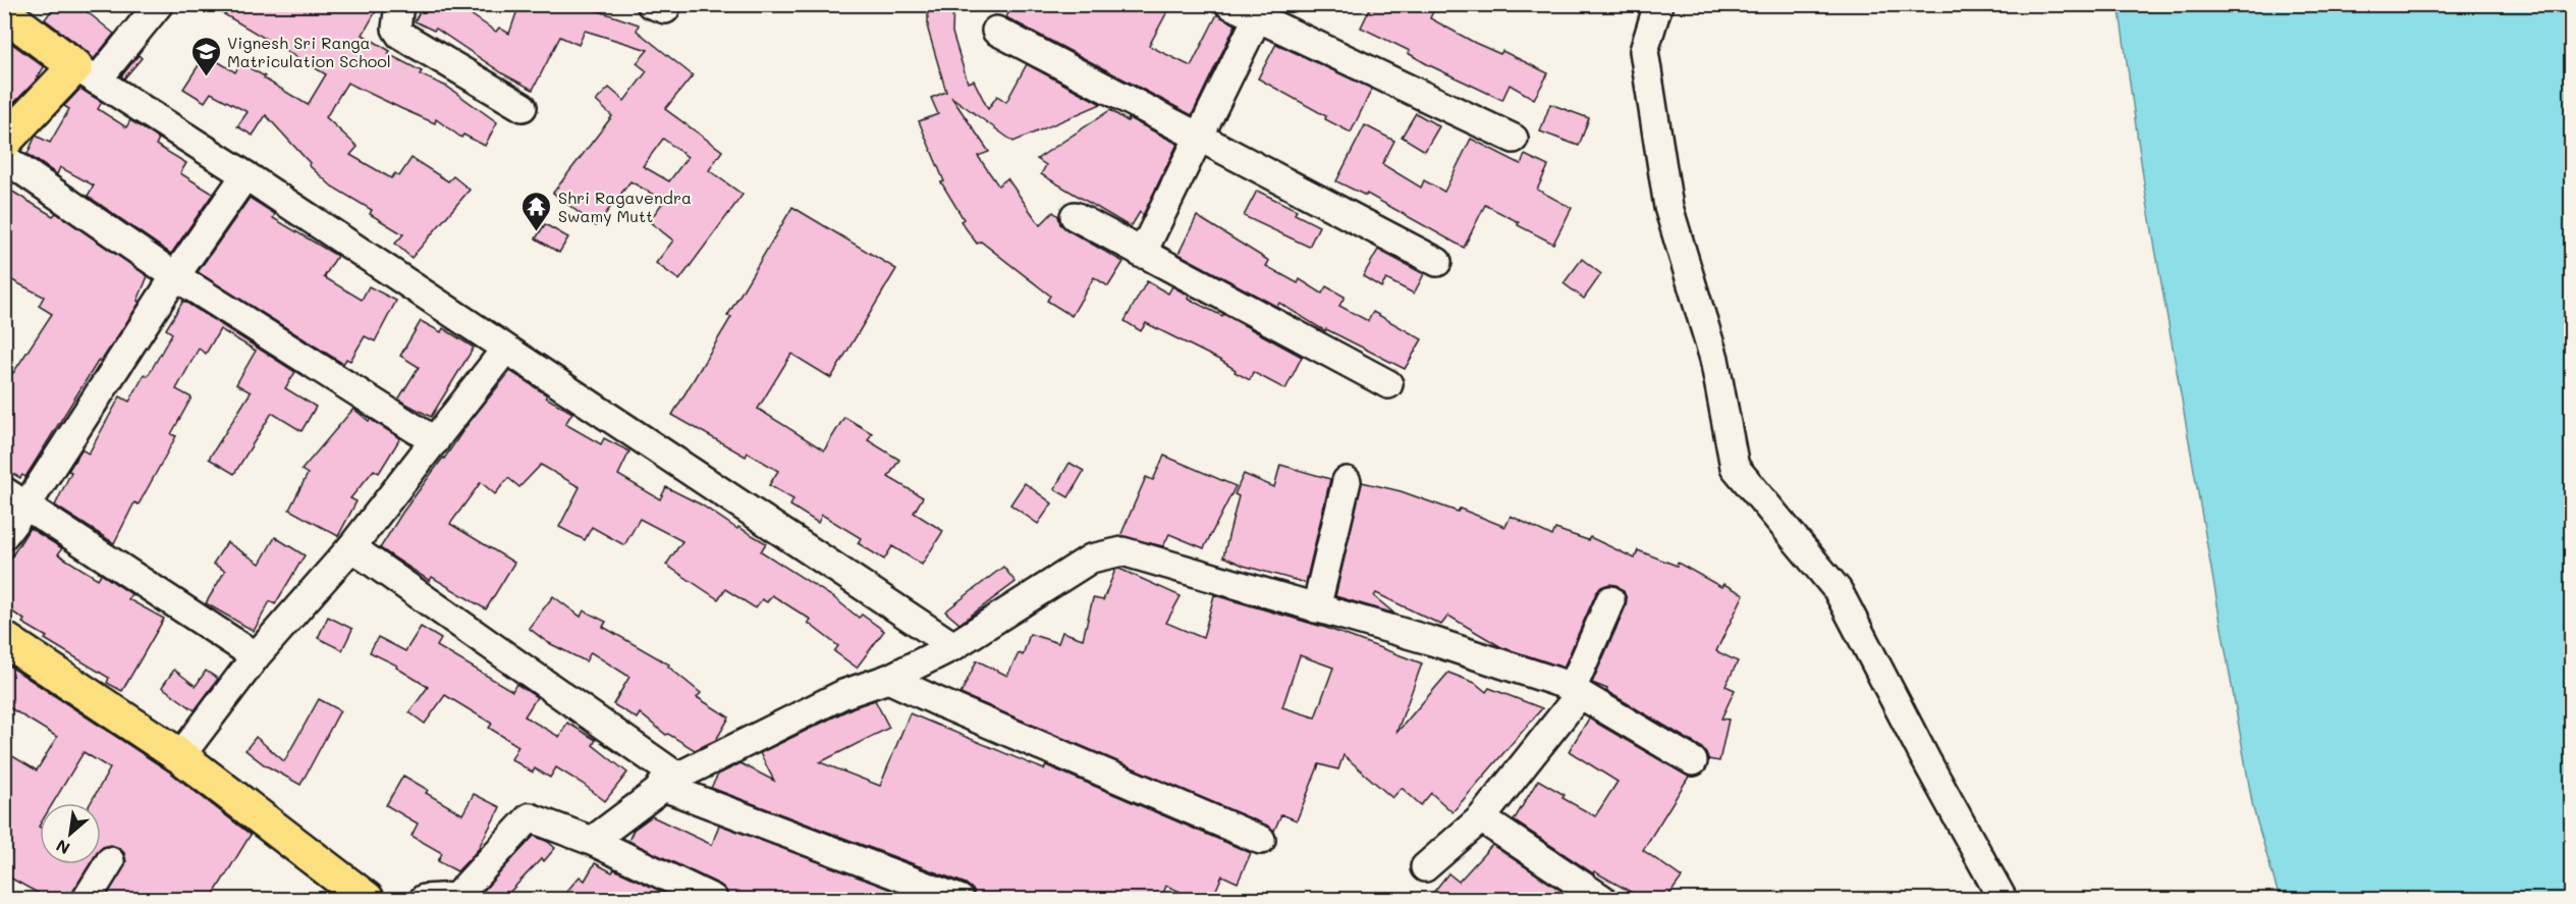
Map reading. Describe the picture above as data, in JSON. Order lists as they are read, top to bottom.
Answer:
{
  "places": {
    "school or university": ["Vignesh Sri Ranga Matriculation School"],
    "temple": ["Shri Ragavendra Swamy Mutt"]
  },
  "north": "bottom left"
}
